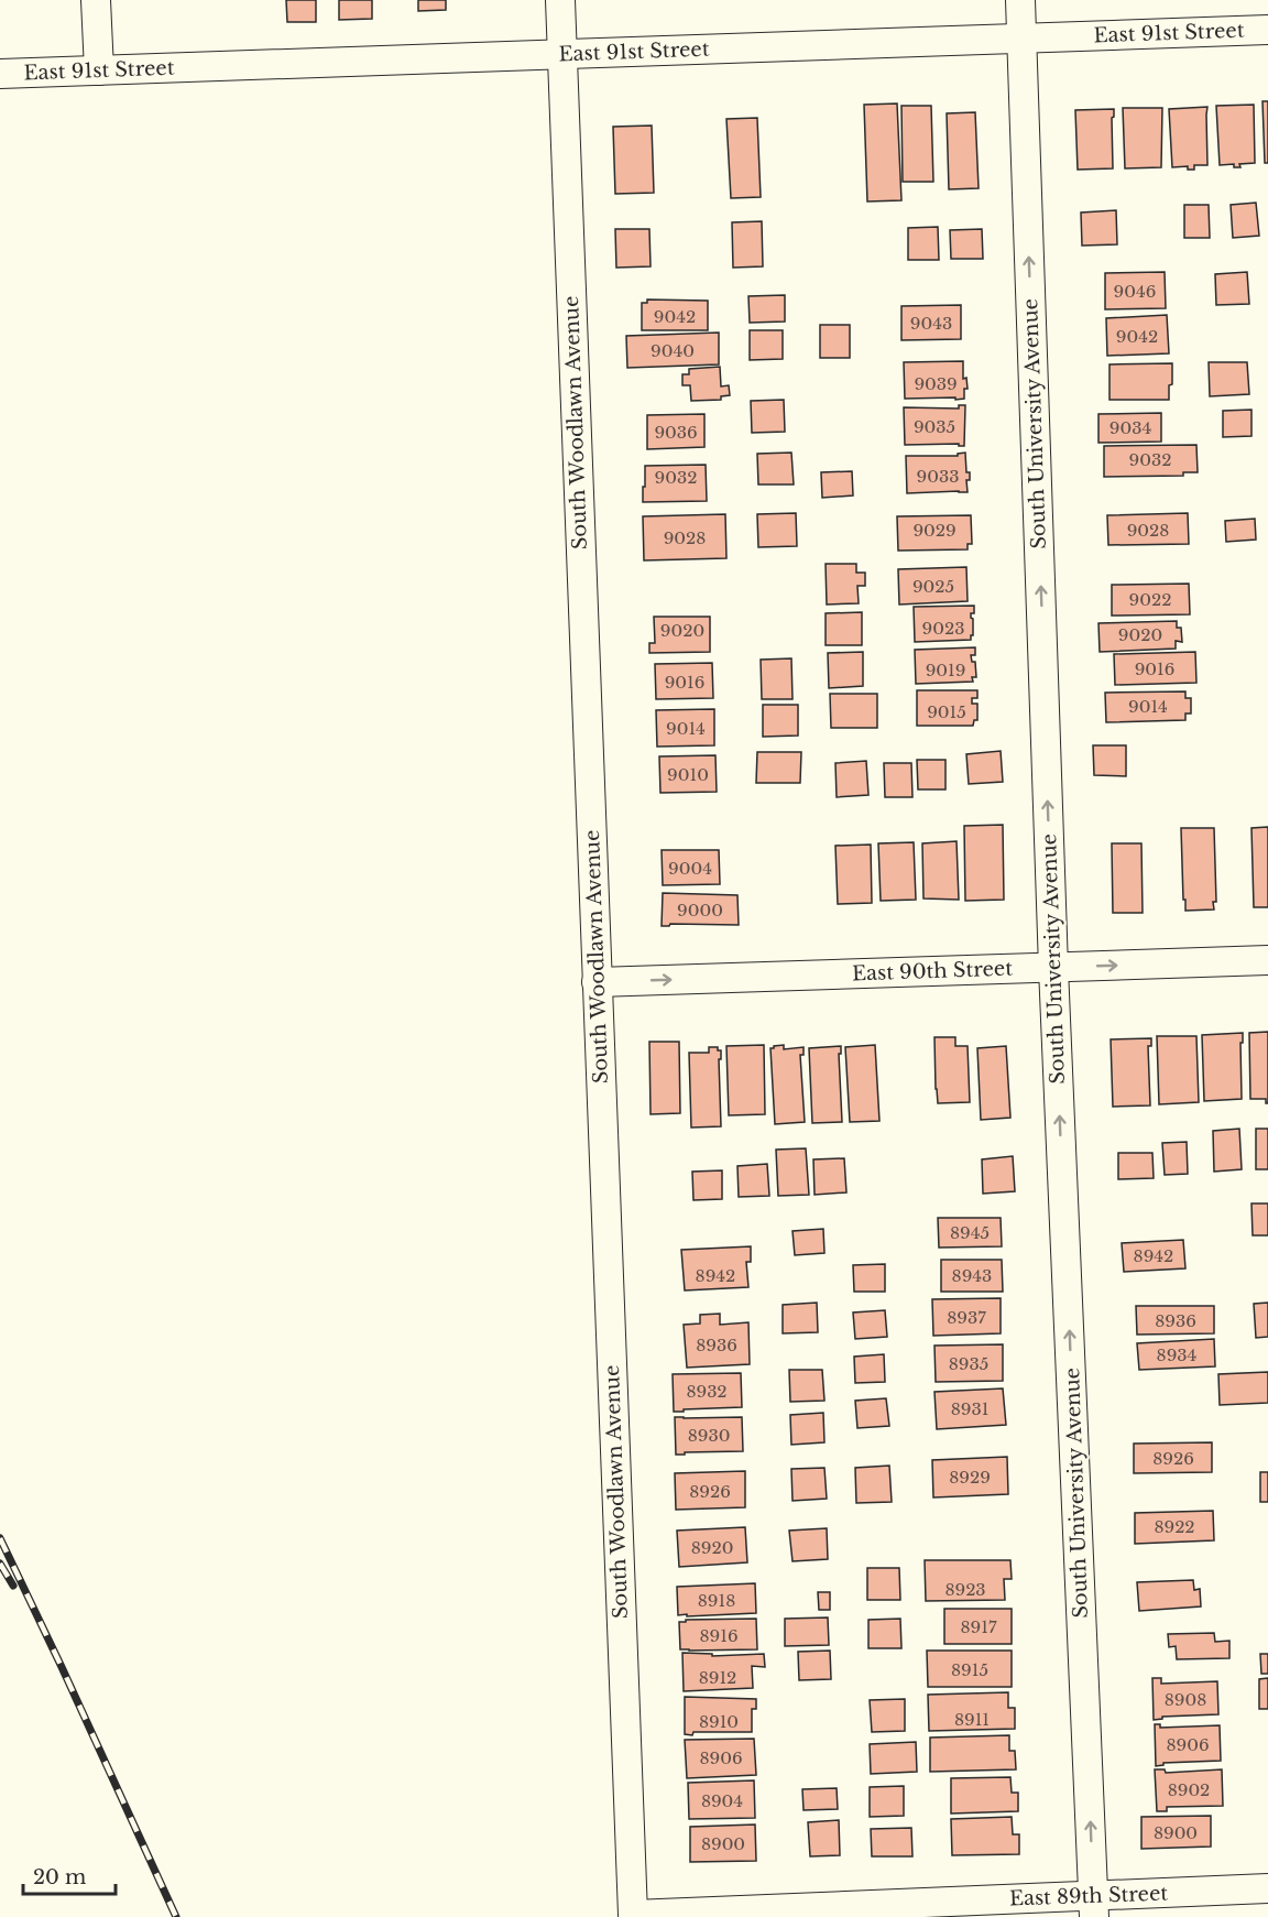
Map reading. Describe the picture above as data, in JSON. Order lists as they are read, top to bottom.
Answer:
{
  "streets": {
    "street": [
      "East 91st Street",
      "South Woodlawn Avenue",
      "South University Avenue",
      "East 90th Street",
      "East 89th Street"
    ]
  },
  "crossings": [
    ["East 91st Street", "South Woodlawn Avenue"],
    ["East 91st Street", "South University Avenue"],
    ["South Woodlawn Avenue", "East 90th Street"],
    ["South Woodlawn Avenue", "East 89th Street"],
    ["South University Avenue", "East 90th Street"],
    ["South University Avenue", "East 89th Street"]
  ],
  "one_way": ["South University Avenue", "East 90th Street"],
  "house_numbers": [
    "9046",
    "9042",
    "9043",
    "9042",
    "9040",
    "9039",
    "9035",
    "9034",
    "9036",
    "9032",
    "9033",
    "9032",
    "9029",
    "9028",
    "9028",
    "9025",
    "9022",
    "9023",
    "9020",
    "9020",
    "9016",
    "9019",
    "9016",
    "9014",
    "9015",
    "9014",
    "9010",
    "9004",
    "9000",
    "8945",
    "8942",
    "8942",
    "8943",
    "8937",
    "8936",
    "8936",
    "8934",
    "8935",
    "8932",
    "8931",
    "8930",
    "8926",
    "8929",
    "8926",
    "8922",
    "8920",
    "8923",
    "8918",
    "8917",
    "8916",
    "8915",
    "8912",
    "8908",
    "8911",
    "8910",
    "8906",
    "8906",
    "8902",
    "8904",
    "8900",
    "8900"
  ],
  "scale_bar": "20 m"
}
